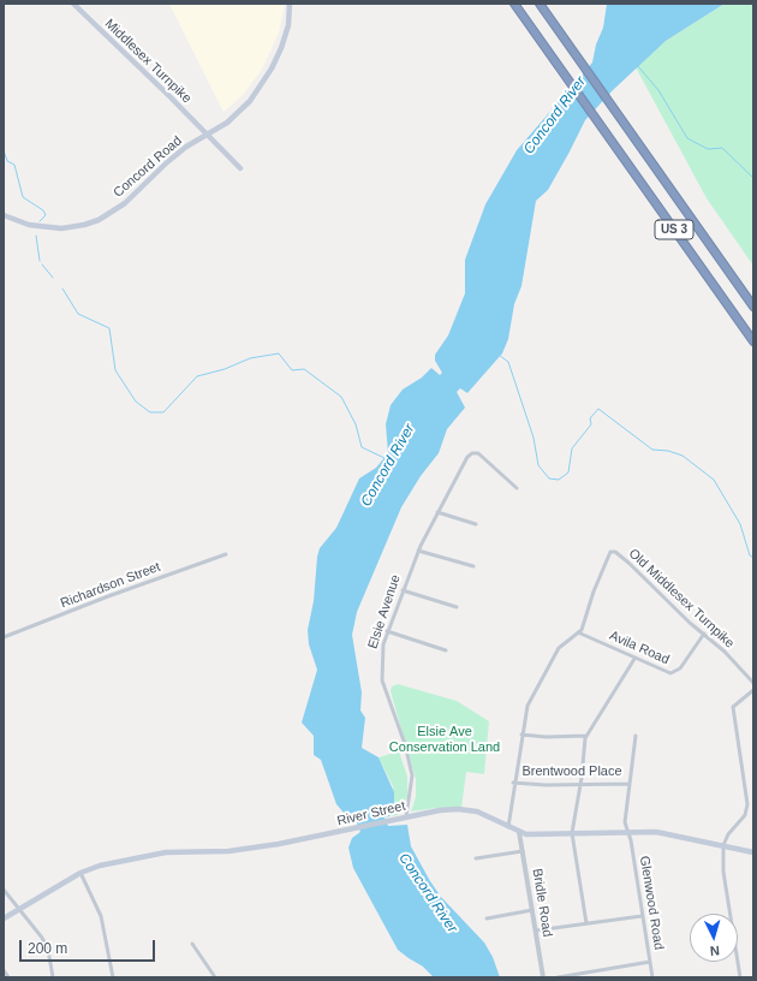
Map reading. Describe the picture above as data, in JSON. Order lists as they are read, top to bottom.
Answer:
{
  "streets": {
    "highway": ["US 3"],
    "main road": ["Middlesex Turnpike", "Concord Road", "River Street"],
    "street": [
      "Richardson Street",
      "Old Middlesex Turnpike",
      "Elsie Avenue",
      "Avila Road",
      "Brentwood Place",
      "Bridle Road",
      "Glenwood Road"
    ]
  },
  "crossings": [
    ["Middlesex Turnpike", "Concord Road"],
    ["Old Middlesex Turnpike", "Avila Road"],
    ["Elsie Avenue", "River Street"],
    ["Brentwood Place", "Glenwood Road"],
    ["River Street", "Bridle Road"],
    ["River Street", "Glenwood Road"]
  ],
  "water": ["Concord River"],
  "parks": ["Elsie Ave Conservation Land"],
  "scale_bar": "200 m",
  "north": "bottom"
}
